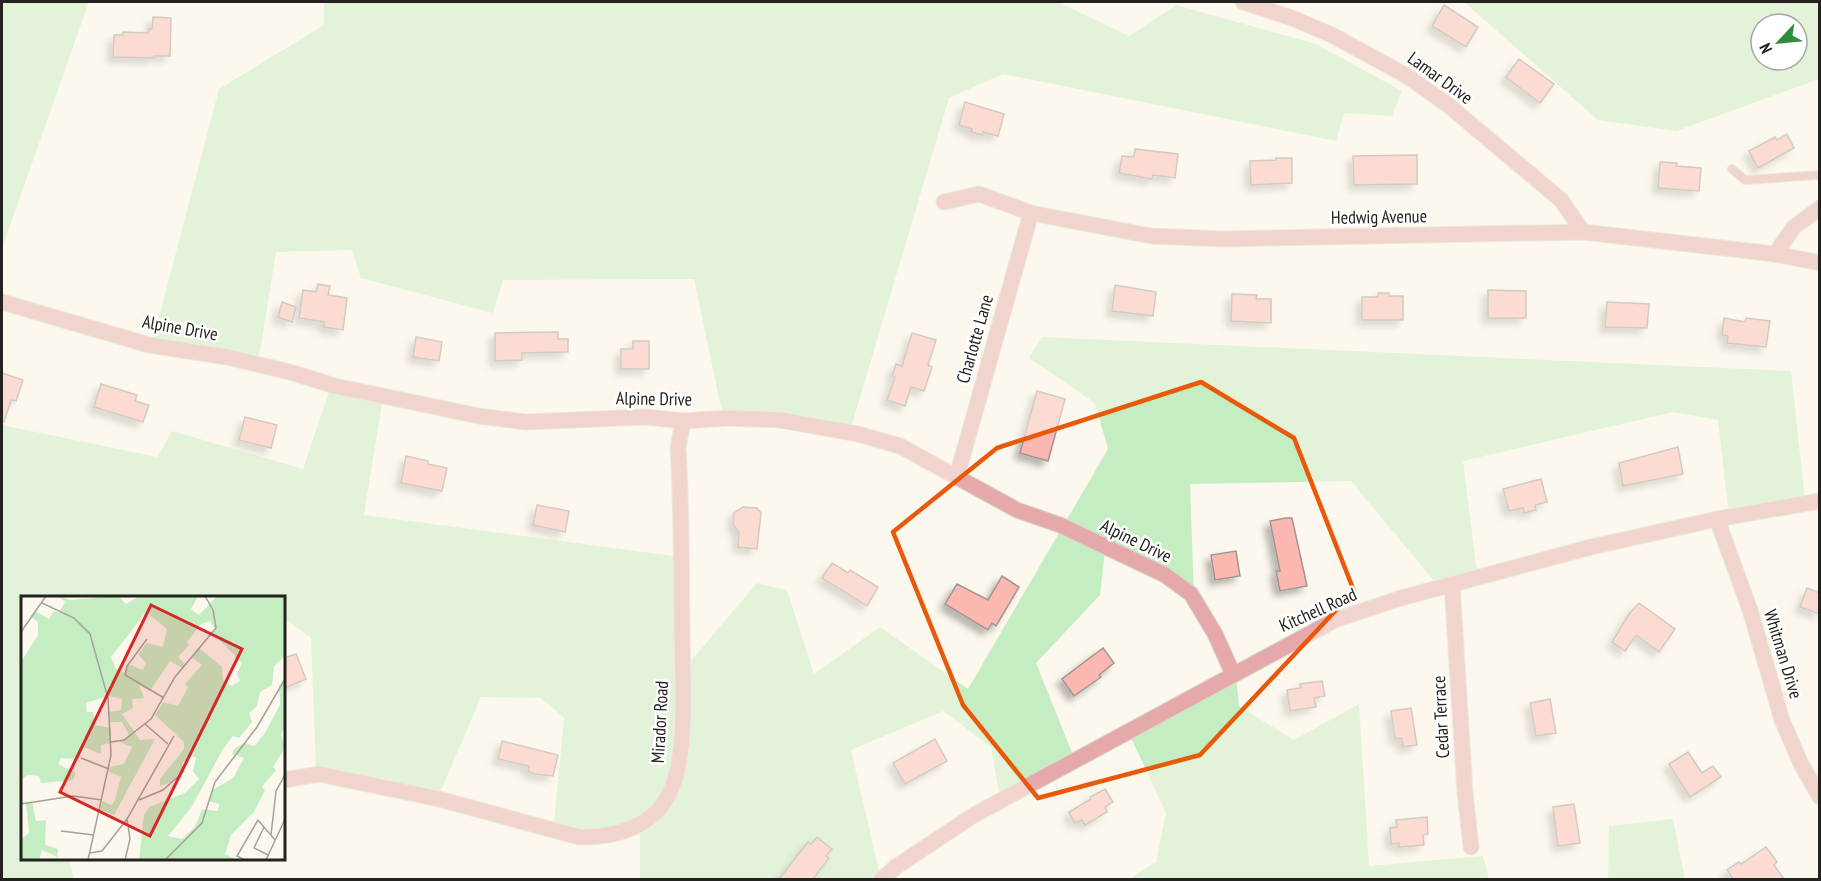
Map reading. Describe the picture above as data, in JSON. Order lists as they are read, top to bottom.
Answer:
{
  "streets": {
    "street": [
      "Lamar Drive",
      "Hedwig Avenue",
      "Alpine Drive",
      "Charlotte Lane",
      "Kitchell Road",
      "Whitman Drive",
      "Cedar Terrace",
      "Mirador Road"
    ]
  },
  "crossings": [
    ["Lamar Drive", "Hedwig Avenue"],
    ["Hedwig Avenue", "Charlotte Lane"],
    ["Alpine Drive", "Charlotte Lane"],
    ["Alpine Drive", "Kitchell Road"],
    ["Alpine Drive", "Mirador Road"],
    ["Kitchell Road", "Whitman Drive"],
    ["Kitchell Road", "Cedar Terrace"]
  ],
  "north": "bottom left"
}
